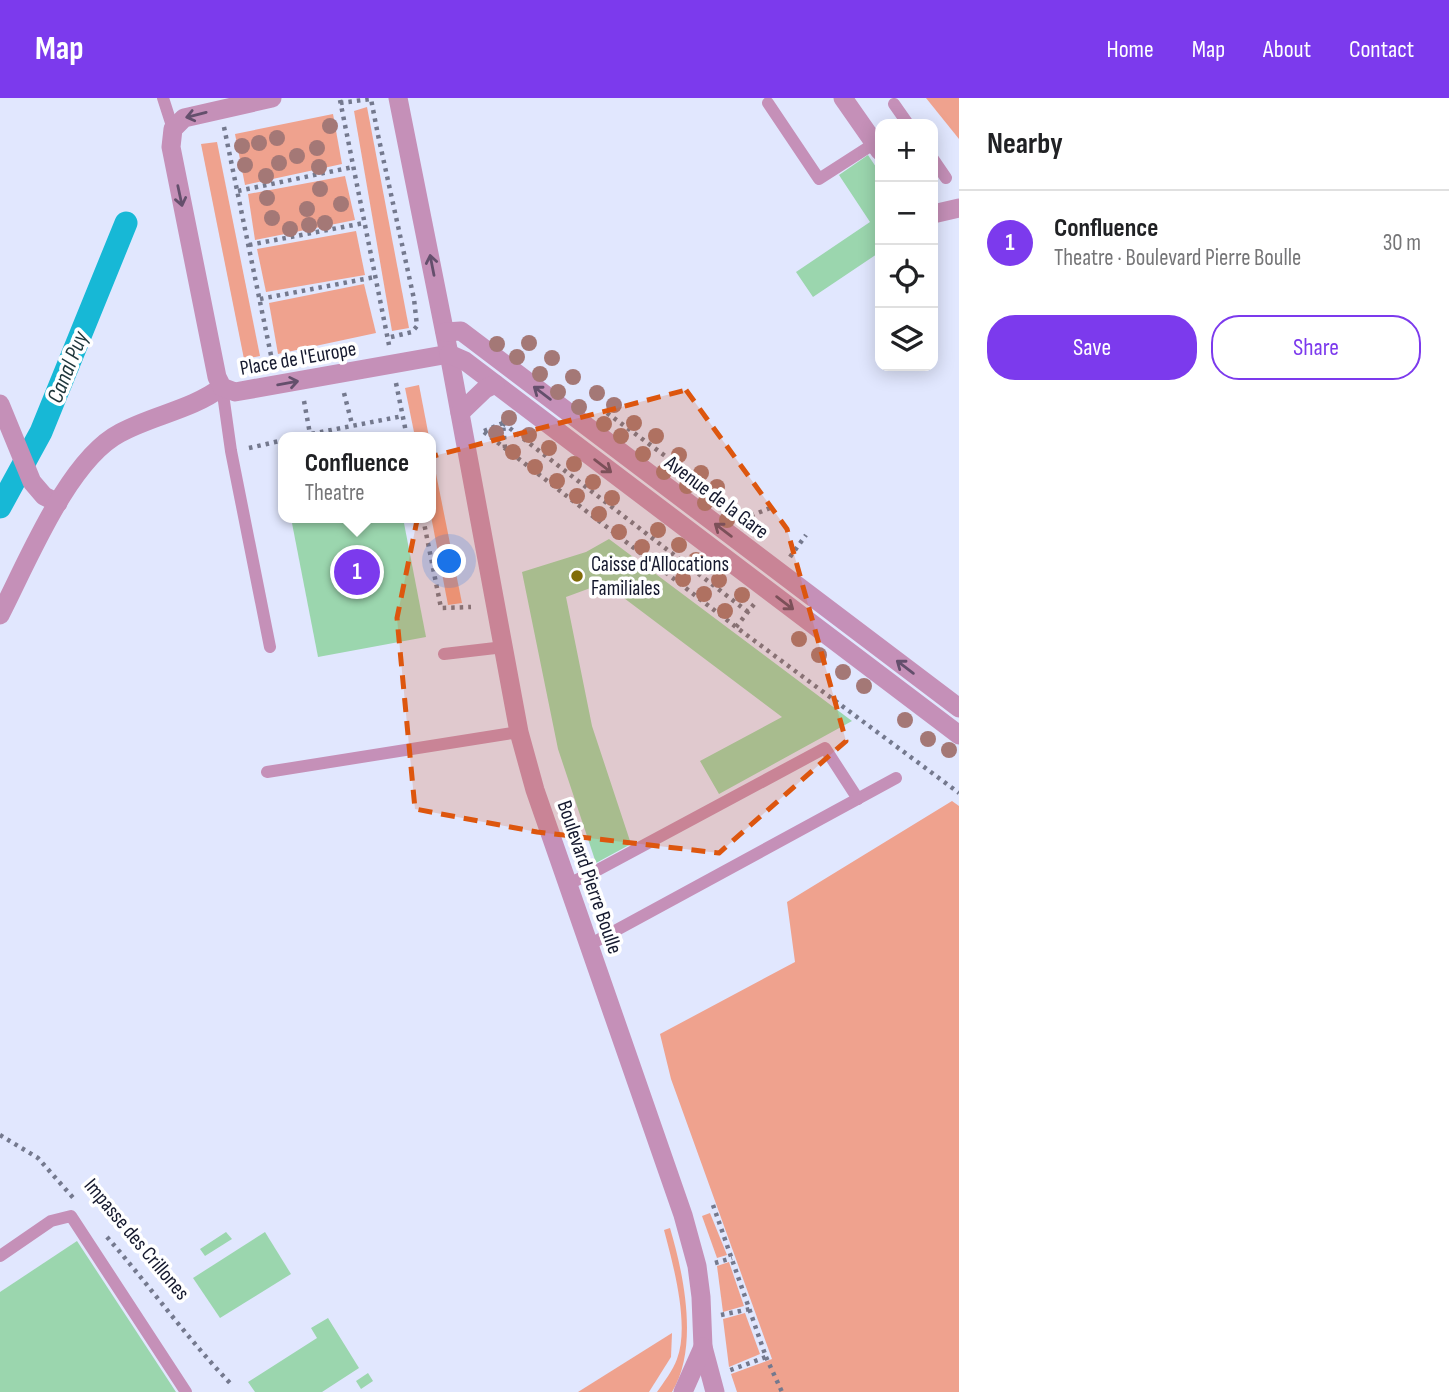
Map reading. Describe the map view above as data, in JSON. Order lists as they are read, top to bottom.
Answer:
{
  "streets": {
    "street": ["Place de l'Europe", "Avenue de la Gare", "Boulevard Pierre Boulle"],
    "path": ["Impasse des Crillones"]
  },
  "crossings": [
    ["Place de l'Europe", "Avenue de la Gare"],
    ["Place de l'Europe", "Boulevard Pierre Boulle"],
    ["Avenue de la Gare", "Boulevard Pierre Boulle"]
  ],
  "water": ["Canal Puy"],
  "places": ["Caisse d'Allocations Familiales"],
  "page": {
    "header": "Map",
    "nav": [
      "Home",
      "Map",
      "About",
      "Contact"
    ],
    "heading": "Nearby",
    "map_buttons": ["+", "−"],
    "list": [
      {
        "mark": "1",
        "name": "Confluence",
        "note": "Theatre · Boulevard Pierre Boulle",
        "value": "30 m"
      }
    ],
    "buttons": ["Save", "Share"],
    "popup": ["Confluence", "Theatre"],
    "pins": "1"
  }
}
